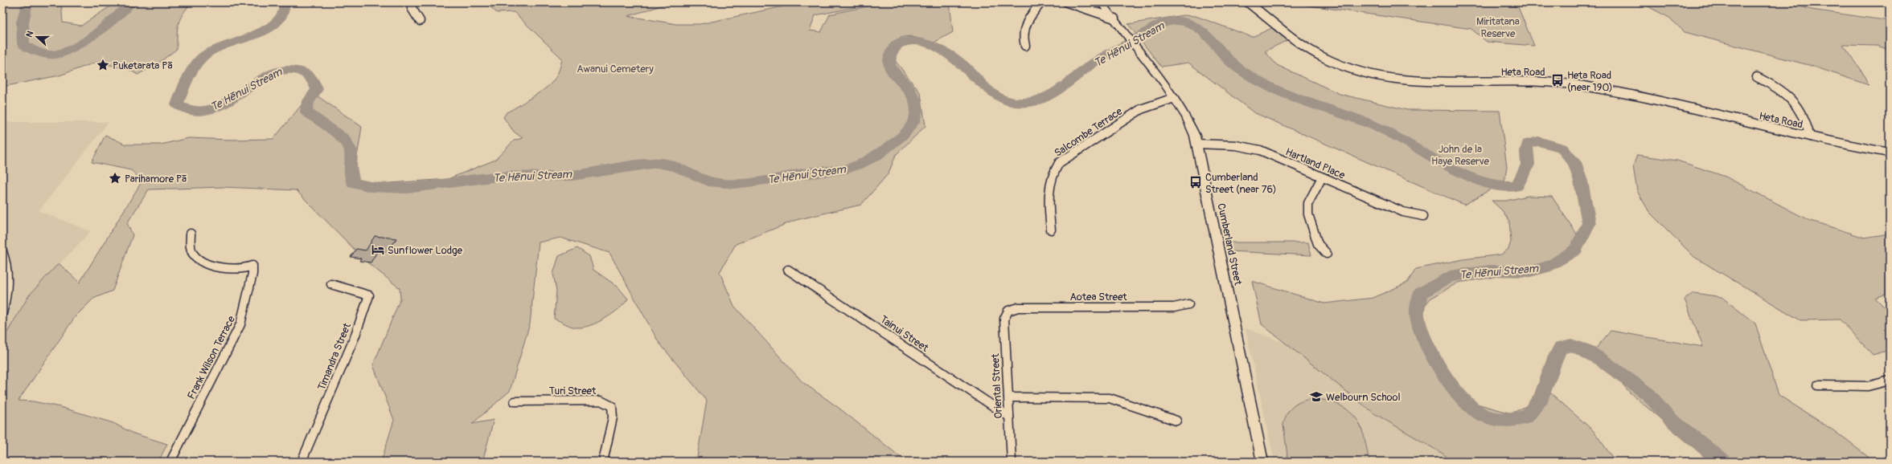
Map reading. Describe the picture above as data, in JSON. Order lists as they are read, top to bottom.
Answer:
{
  "streets": {
    "main road": ["Cumberland Street"],
    "street": [
      "Heta Road",
      "Salcombe Terrace",
      "Hartland Place",
      "Aotea Street",
      "Tainui Street",
      "Timandra Street",
      "Frank Wilson Terrace",
      "Oriental Street",
      "Turi Street"
    ]
  },
  "crossings": [
    ["Salcombe Terrace", "Cumberland Street"],
    ["Hartland Place", "Cumberland Street"],
    ["Aotea Street", "Oriental Street"],
    ["Tainui Street", "Oriental Street"]
  ],
  "water": ["Te Hēnui Stream"],
  "parks": ["Miritatana Reserve", "Awanui Cemetery", "John de la Haye Reserve"],
  "places": {
    "place": ["Puketarata Pā", "Parihamore Pā"],
    "bus stop": ["Heta Road (near 190)", "Cumberland Street (near 76)"],
    "hotel": ["Sunflower Lodge"],
    "school or university": ["Welbourn School"]
  },
  "north": "left"
}
